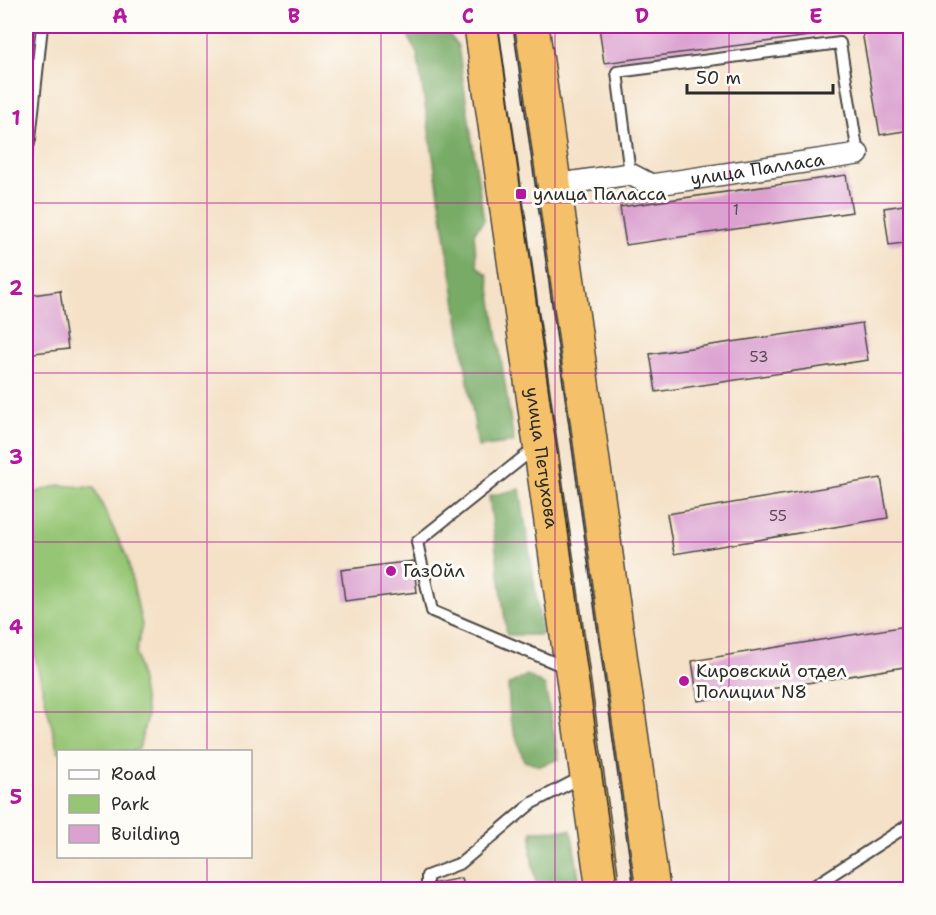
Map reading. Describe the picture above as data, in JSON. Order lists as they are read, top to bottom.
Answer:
{
  "streets": {
    "highway": ["улица Петухова"],
    "street": ["улица Палласа"]
  },
  "places": {
    "transit": ["улица Паласса"],
    "other": ["ГазОйл", "Кировский отдел Полиции N8"]
  },
  "house_numbers": ["1", "53", "55"],
  "legend": ["Road", "Park", "Building"],
  "scale_bar": "50 m",
  "grid": {
    "columns": [
      "A",
      "B",
      "C",
      "D",
      "E"
    ],
    "rows": [
      "1",
      "2",
      "3",
      "4",
      "5"
    ]
  }
}
